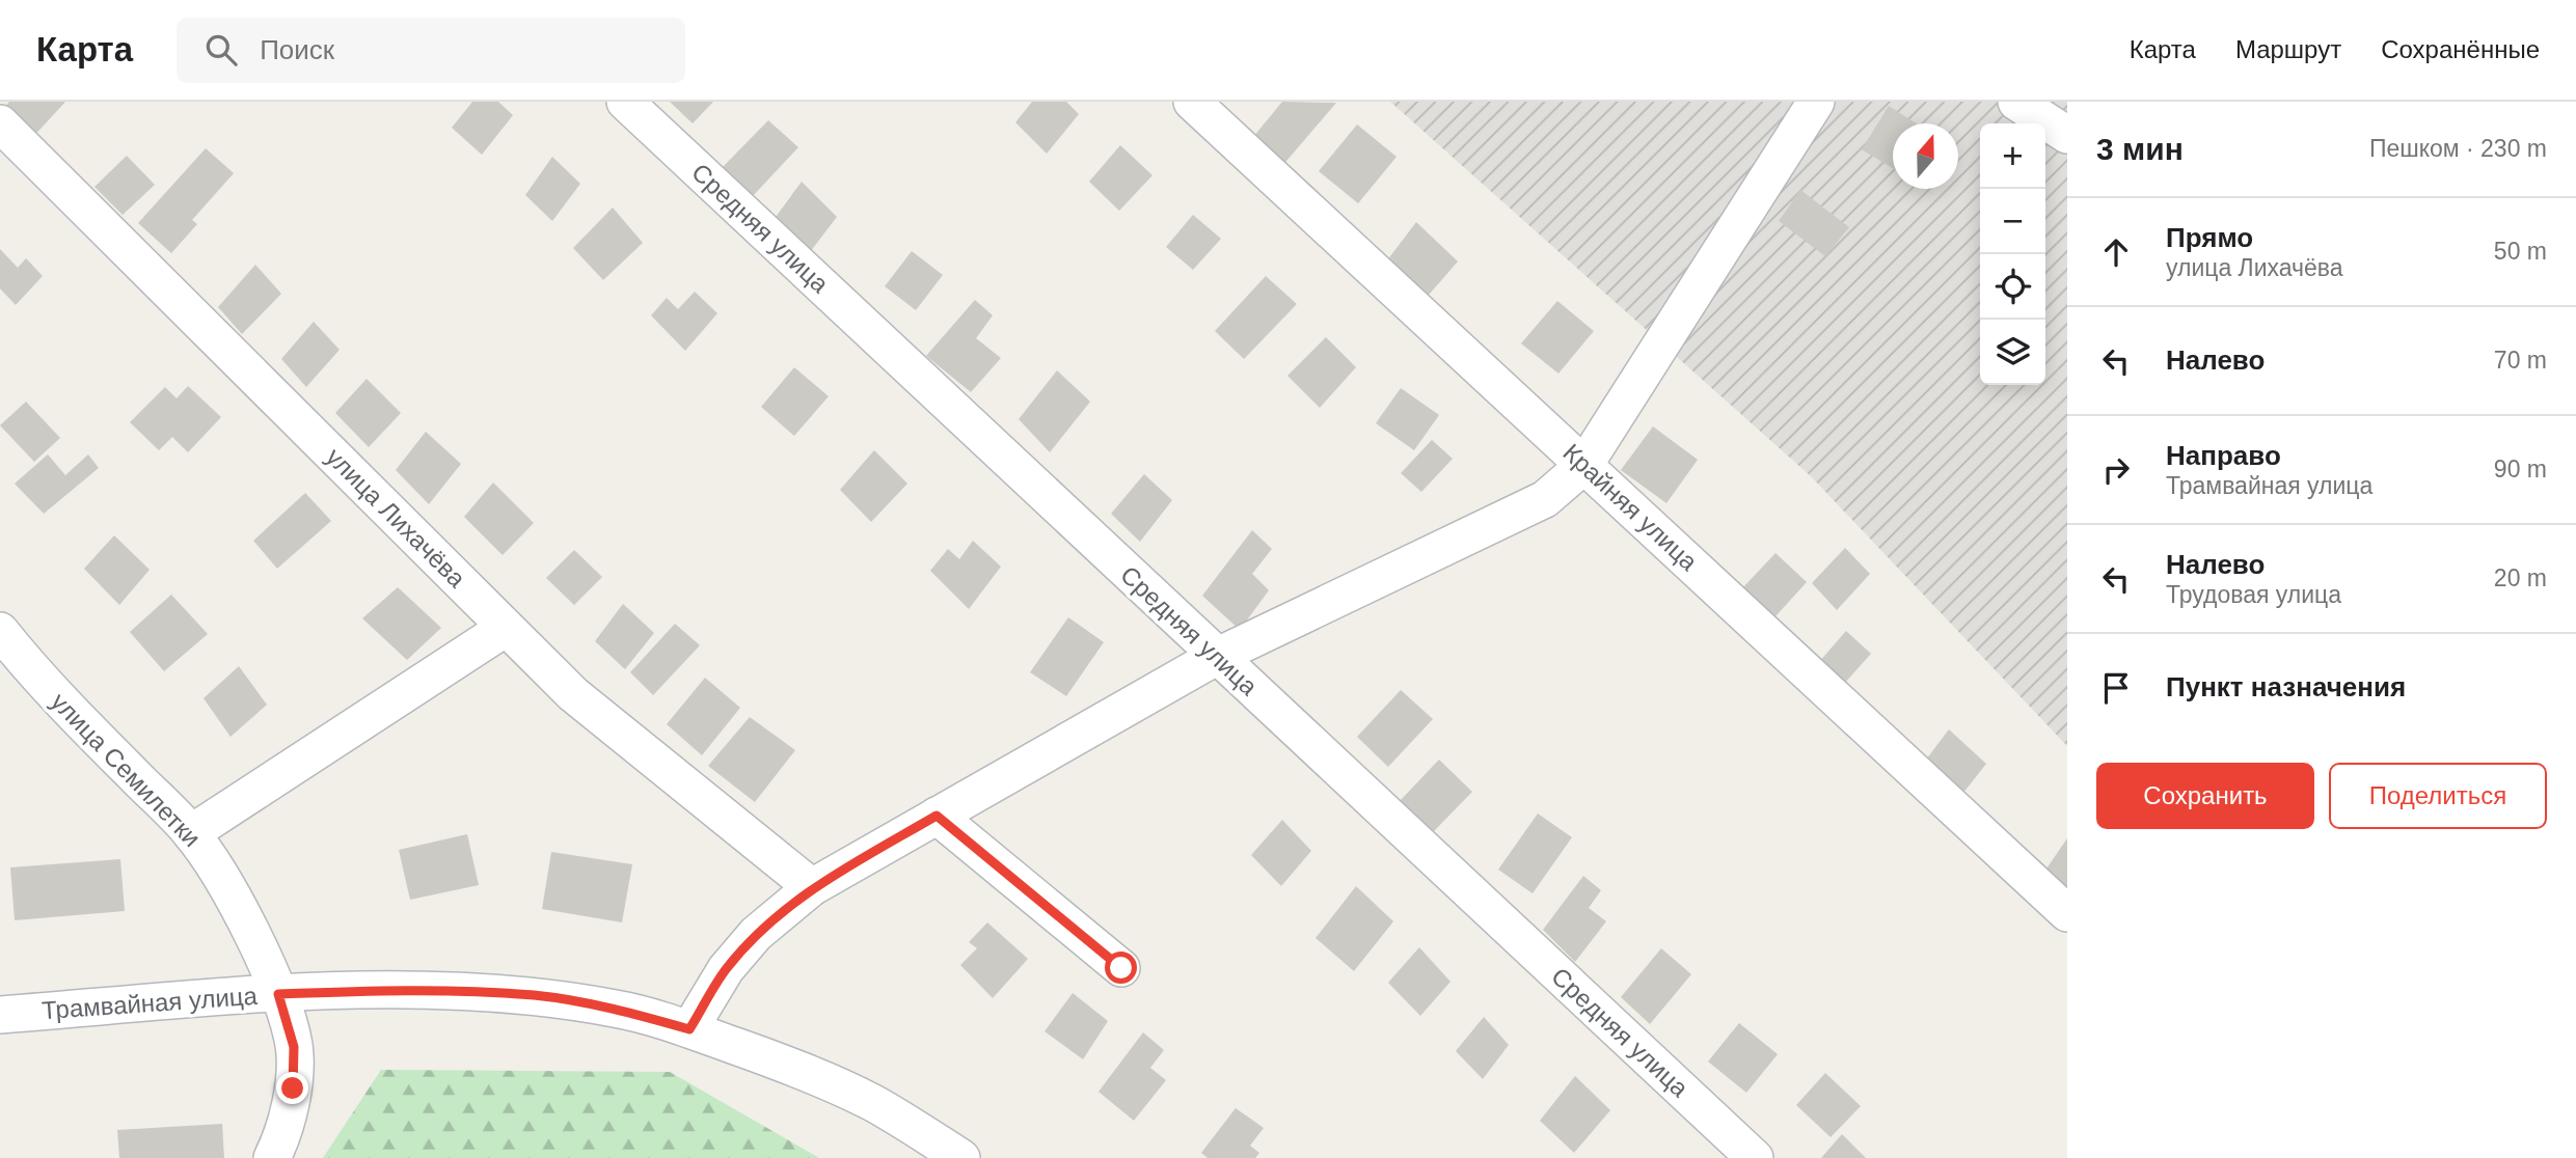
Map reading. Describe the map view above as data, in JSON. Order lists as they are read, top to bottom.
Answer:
{
  "streets": {
    "street": [
      "Средняя улица",
      "Крайняя улица",
      "улица Лихачёва",
      "улица Семилетки",
      "Трамвайная улица"
    ]
  },
  "crossings": [
    ["улица Семилетки", "Трамвайная улица"]
  ],
  "north": "top",
  "page": {
    "header": "Карта",
    "search": "Поиск",
    "nav": ["Карта", "Маршрут", "Сохранённые"],
    "heading": ["3 мин", "Пешком · 230 m"],
    "map_buttons": ["+", "−"],
    "list": [
      ["Прямо", "улица Лихачёва", "50 m"],
      ["Налево", "70 m"],
      ["Направо", "Трамвайная улица", "90 m"],
      ["Налево", "Трудовая улица", "20 m"],
      "Пункт назначения"
    ],
    "buttons": ["Сохранить", "Поделиться"]
  }
}
